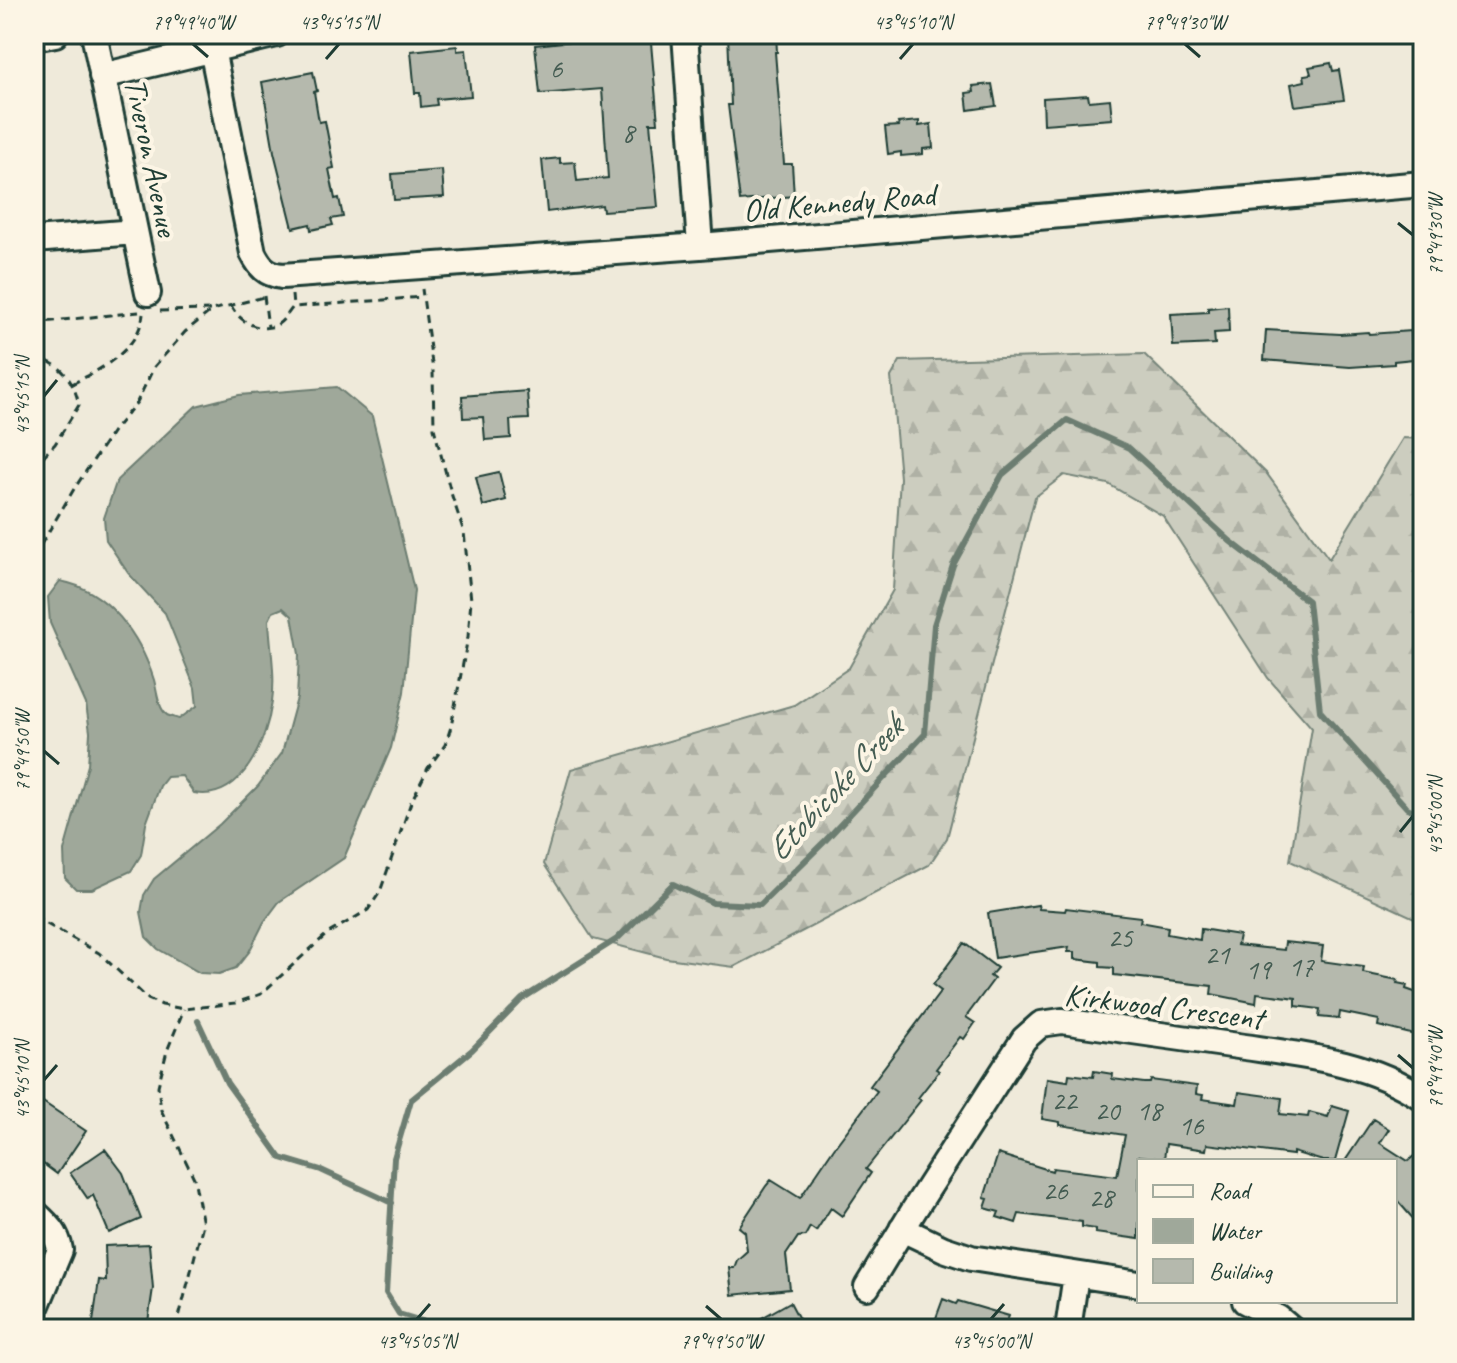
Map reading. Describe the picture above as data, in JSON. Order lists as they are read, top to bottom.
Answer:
{
  "streets": {
    "street": ["Tiveron Avenue", "Old Kennedy Road", "Kirkwood Crescent"]
  },
  "water": ["Etobicoke Creek"],
  "house_numbers": [
    "6",
    "8",
    "25",
    "21",
    "17",
    "19",
    "22",
    "20",
    "18",
    "16",
    "26",
    "28"
  ],
  "legend": ["Road", "Water", "Building"],
  "coordinates": [
    "79°49'40\"W",
    "43°45'15\"N",
    "43°45'10\"N",
    "79°49'30\"W",
    "79°49'50\"W",
    "43°45'00\"N",
    "43°45'05\"N"
  ]
}
